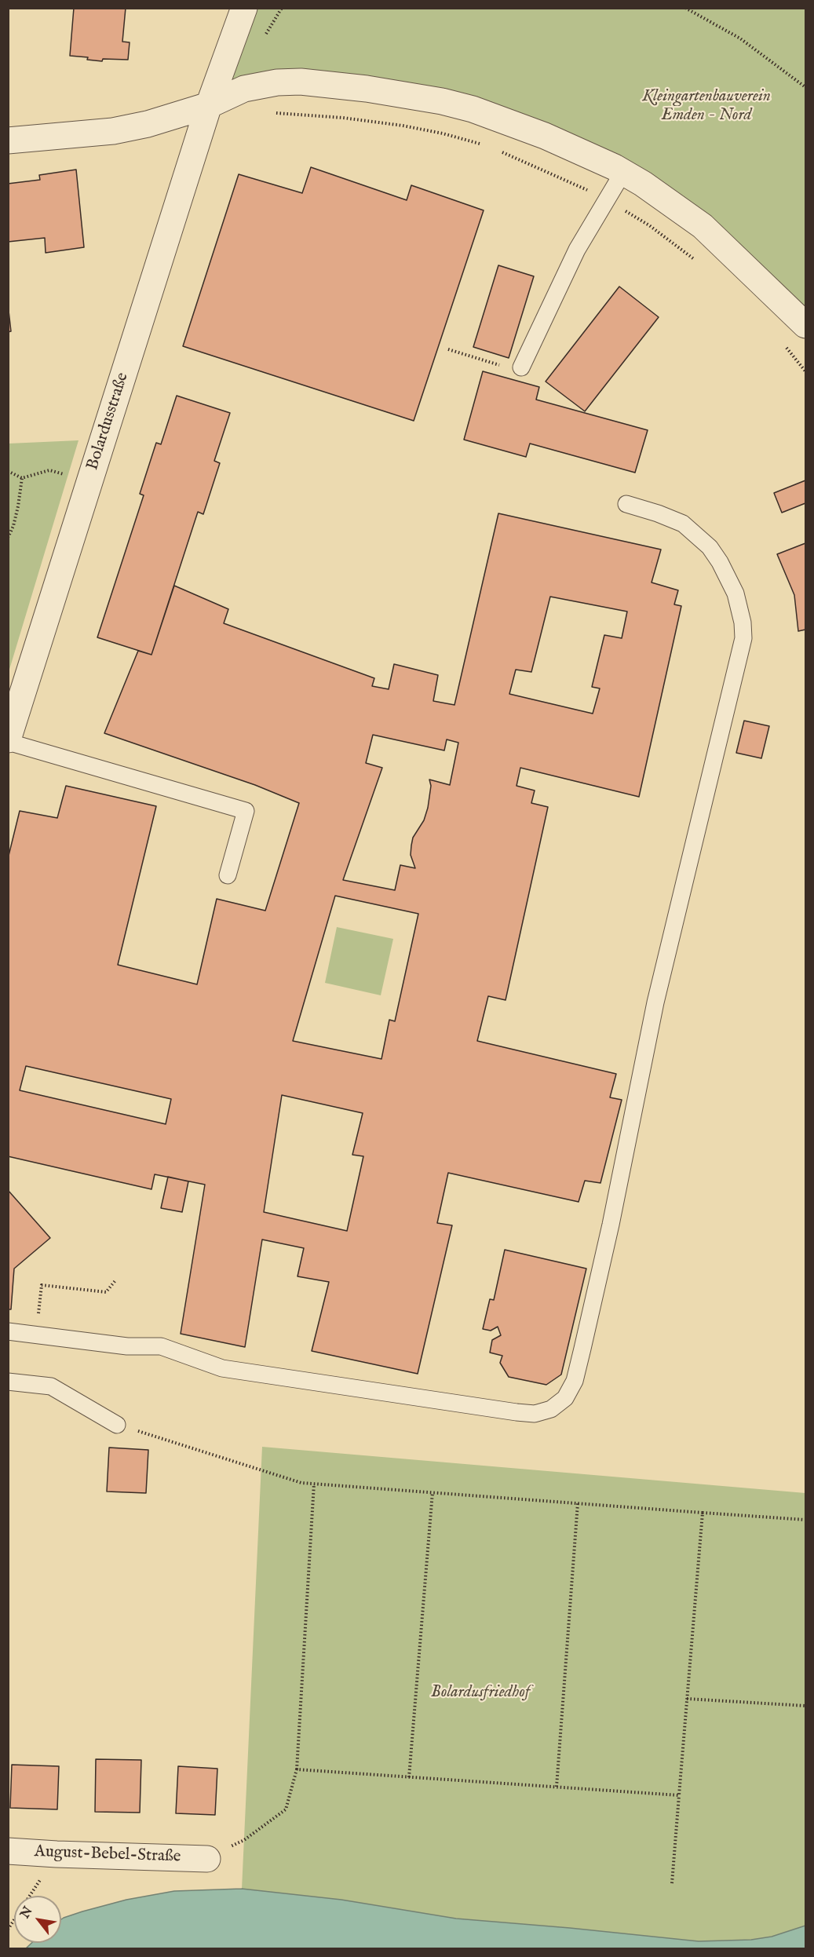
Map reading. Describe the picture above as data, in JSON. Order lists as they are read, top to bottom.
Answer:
{
  "streets": {
    "street": ["Bolardusstraße", "August-Bebel-Straße"]
  },
  "parks": ["Kleingartenbauverein Emden - Nord", "Bolardusfriedhof"],
  "north": "top left"
}
